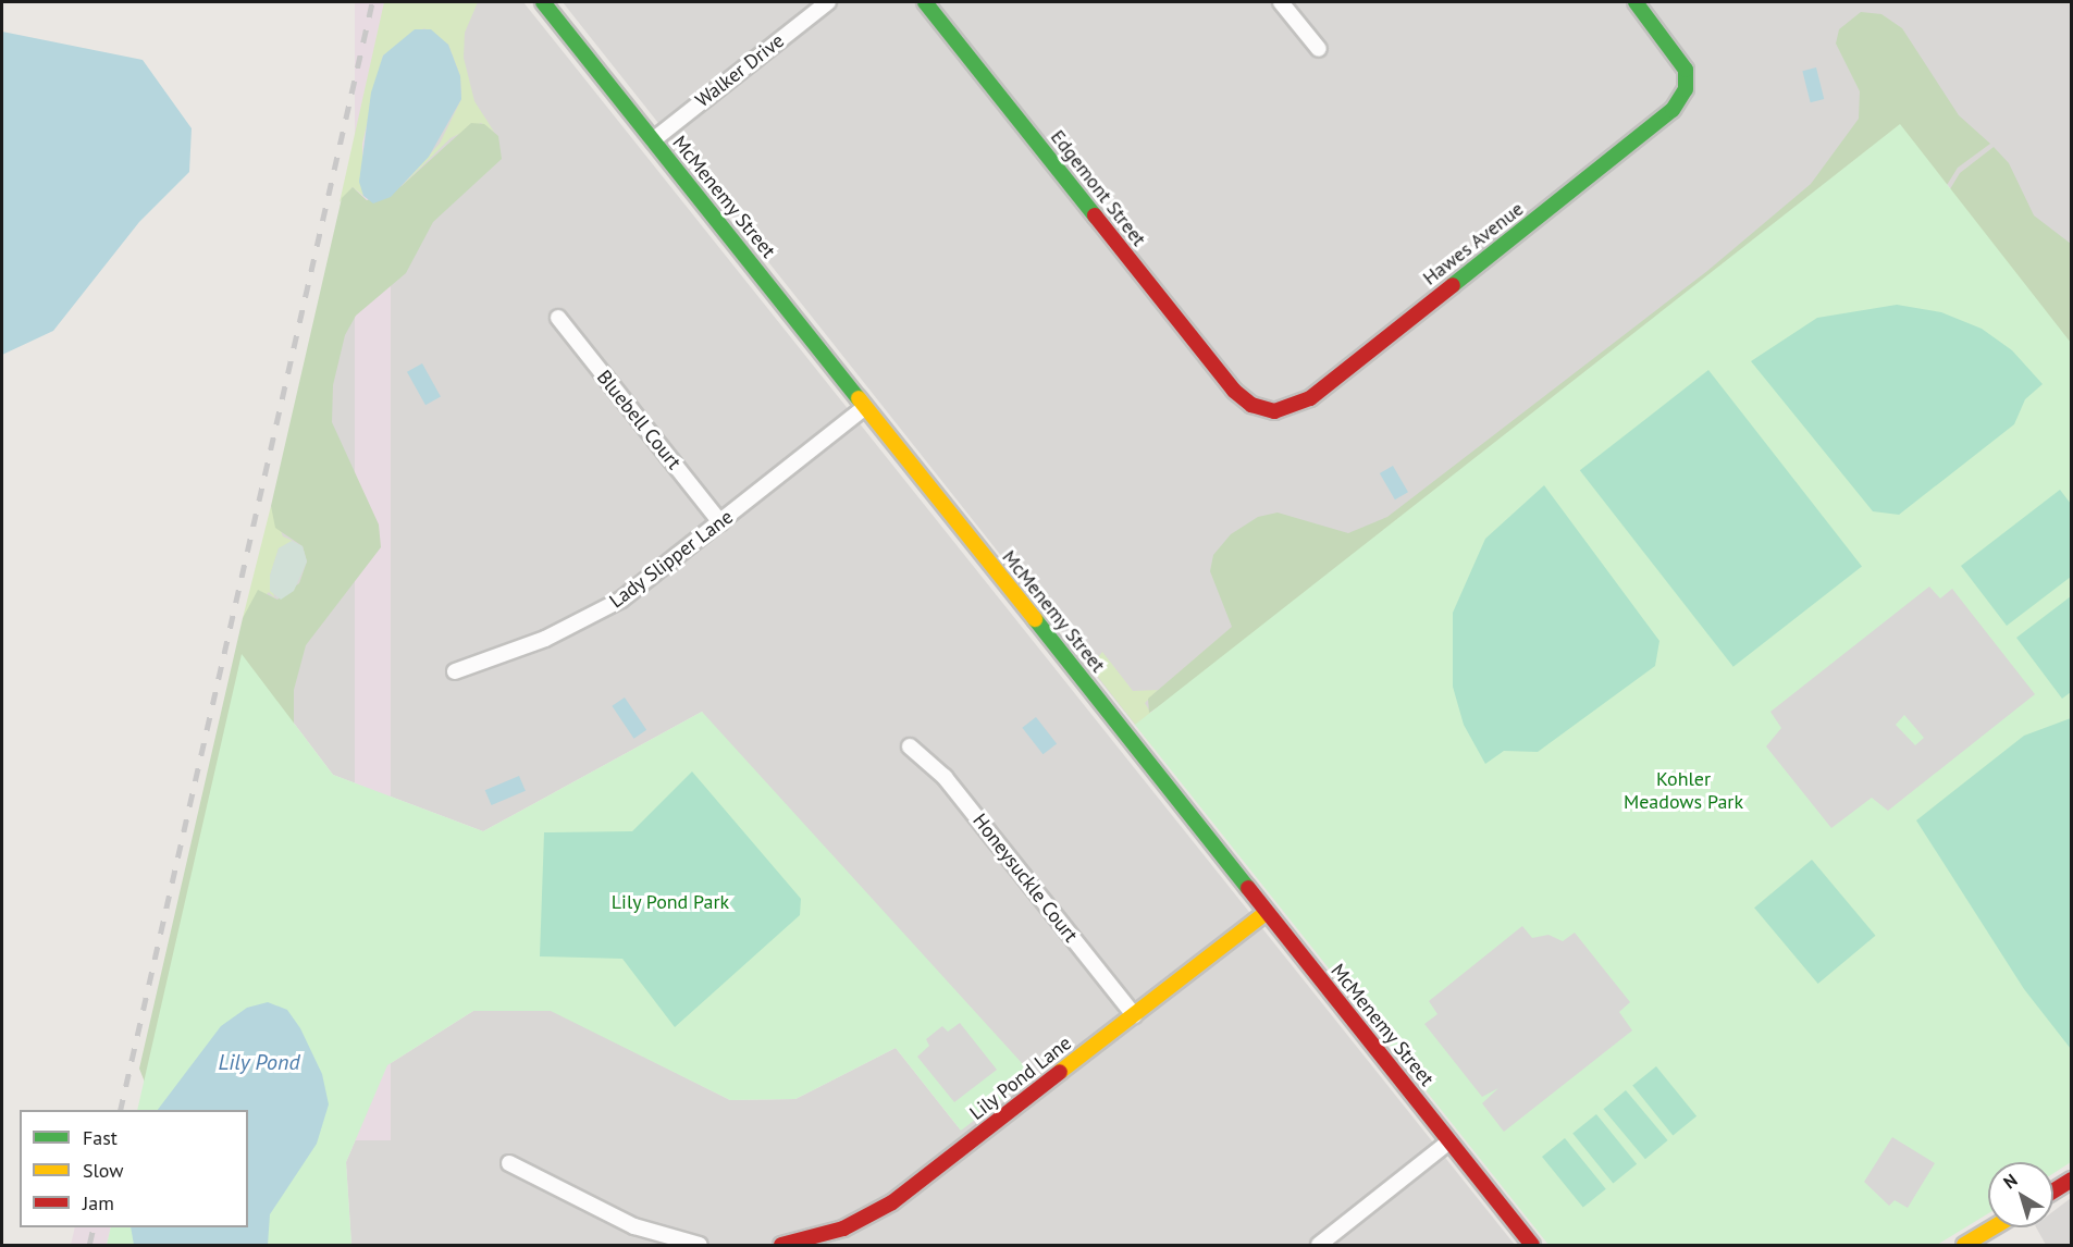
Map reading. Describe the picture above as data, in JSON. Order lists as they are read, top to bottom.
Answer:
{
  "streets": {
    "street": [
      "Walker Drive",
      "Edgemont Street",
      "McMenemy Street",
      "Hawes Avenue",
      "Bluebell Court",
      "Lady Slipper Lane",
      "Honeysuckle Court",
      "Lily Pond Lane"
    ]
  },
  "crossings": [
    ["Walker Drive", "McMenemy Street"],
    ["Edgemont Street", "Hawes Avenue"],
    ["McMenemy Street", "Lady Slipper Lane"],
    ["McMenemy Street", "Lily Pond Lane"],
    ["Bluebell Court", "Lady Slipper Lane"],
    ["Honeysuckle Court", "Lily Pond Lane"]
  ],
  "water": ["Lily Pond"],
  "parks": ["Kohler Meadows Park", "Lily Pond Park"],
  "legend": ["Fast", "Slow", "Jam"],
  "north": "top left"
}
